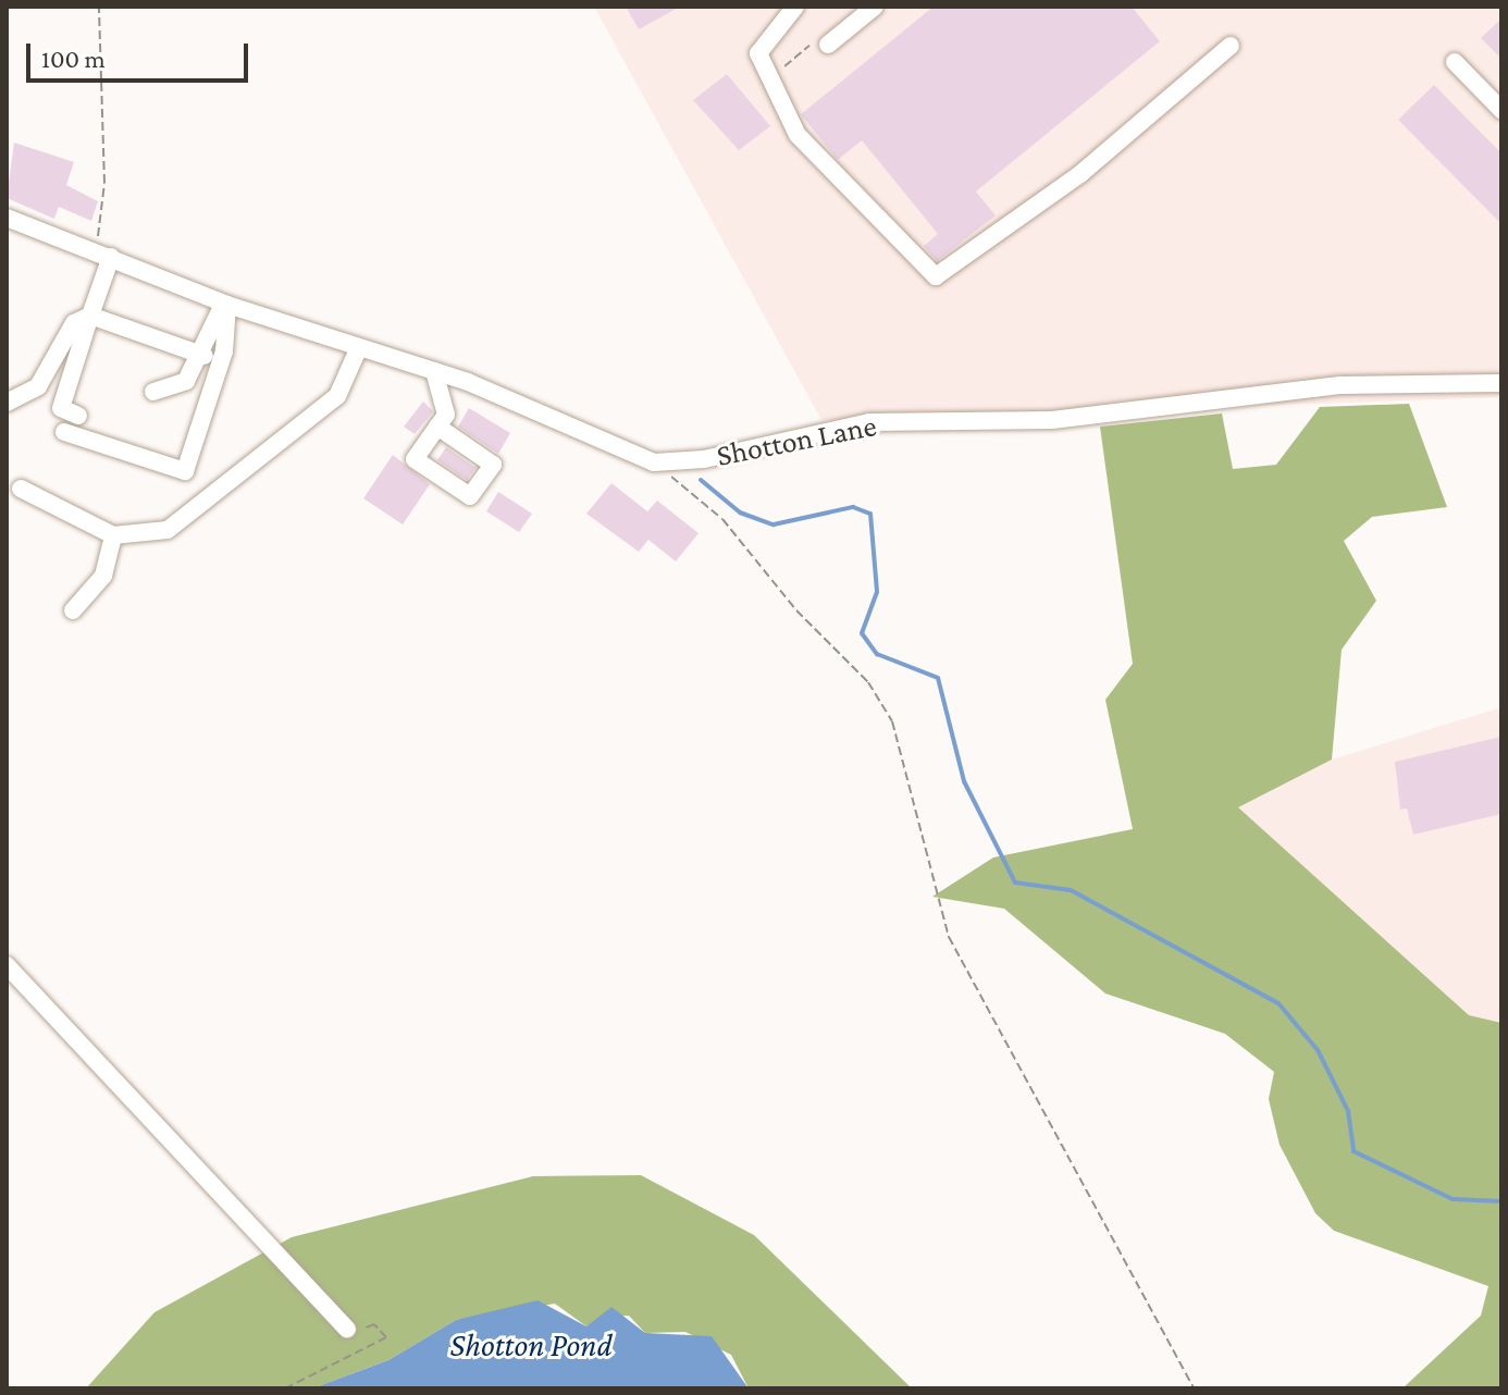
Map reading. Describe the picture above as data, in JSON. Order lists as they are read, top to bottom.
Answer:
{
  "streets": {
    "street": ["Shotton Lane"]
  },
  "water": ["Shotton Pond"],
  "scale_bar": "100 m"
}
